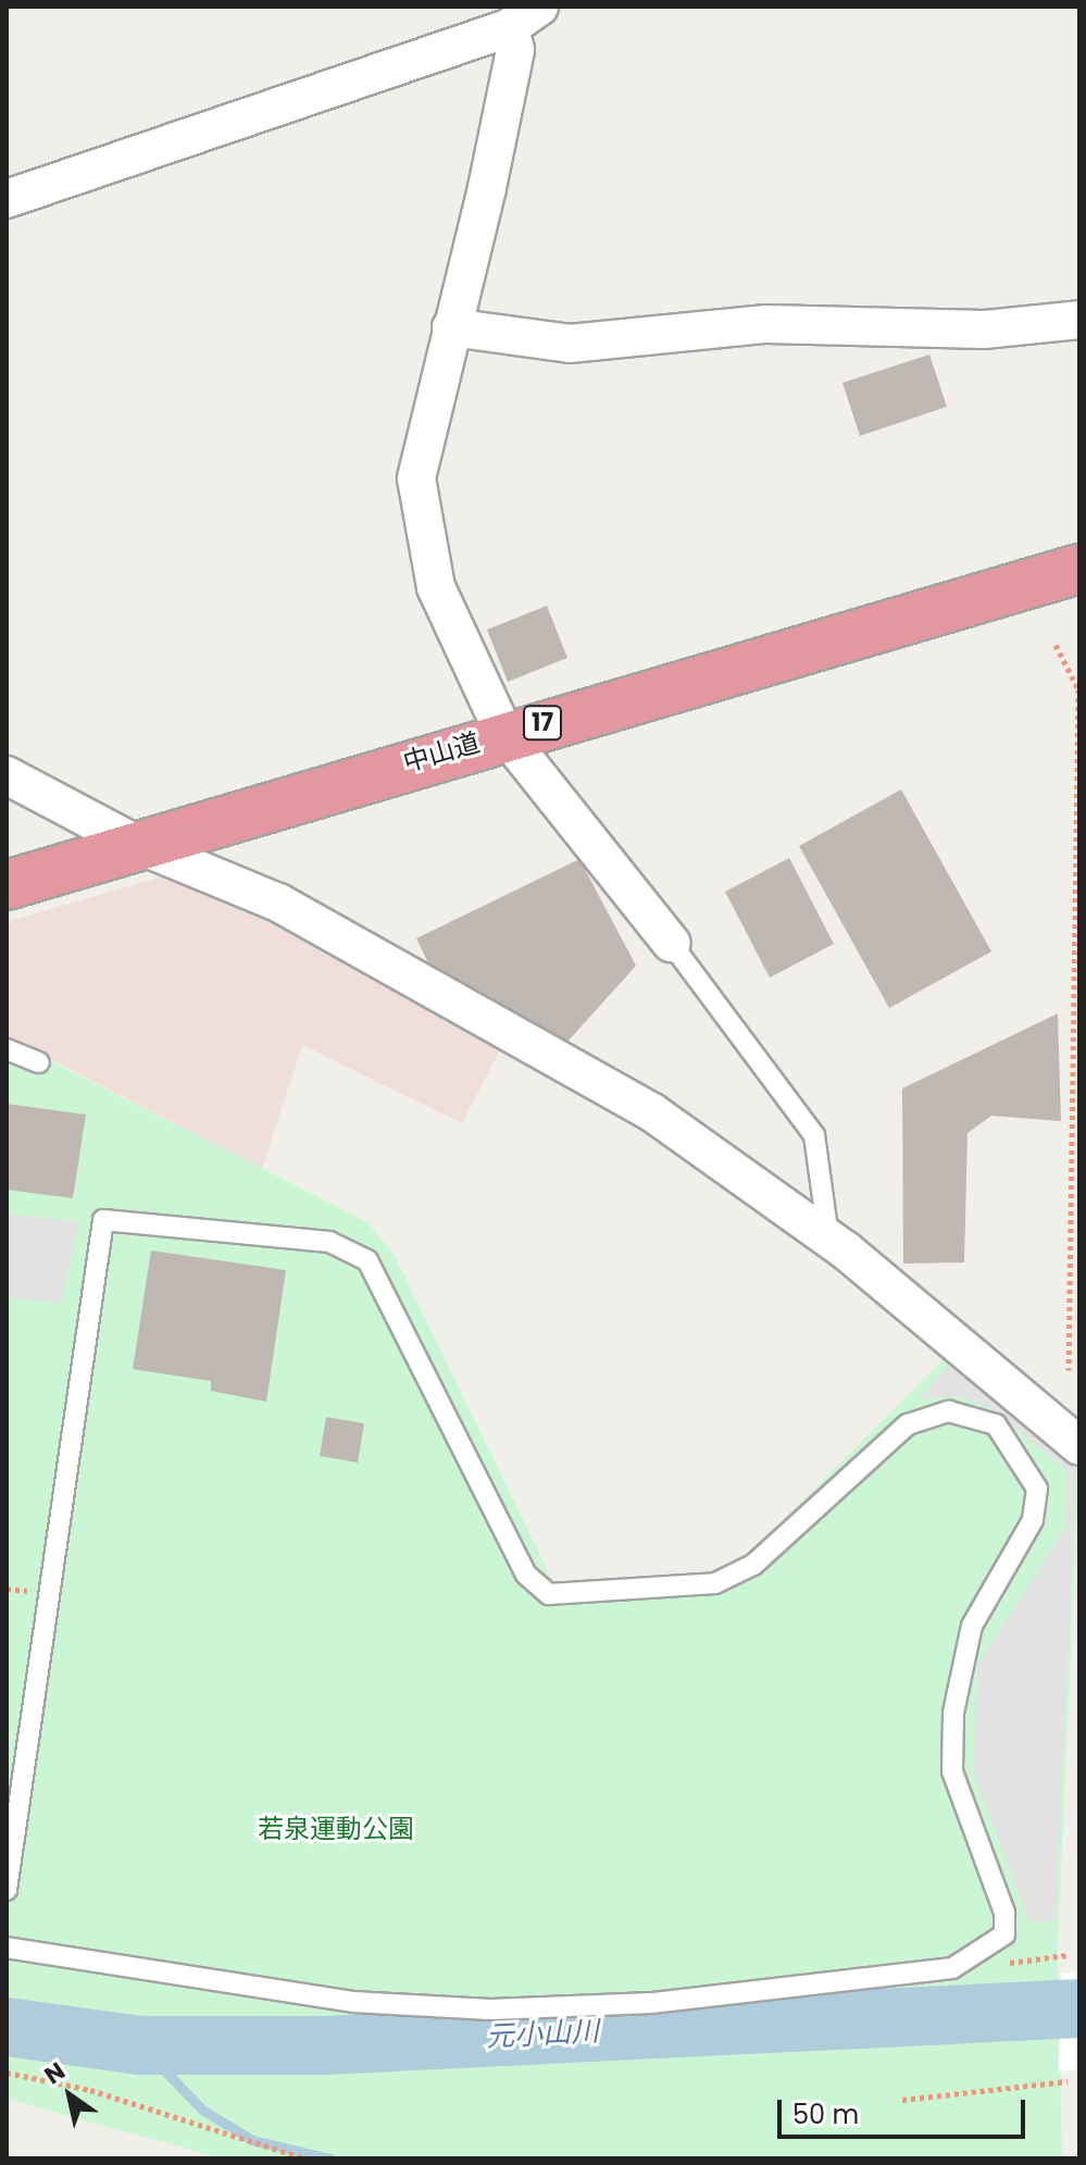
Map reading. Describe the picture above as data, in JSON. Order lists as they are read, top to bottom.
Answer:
{
  "streets": {
    "highway": ["17", "中山道"]
  },
  "water": ["元小山川"],
  "parks": ["若泉運動公園"],
  "scale_bar": "50 m",
  "north": "top left"
}
